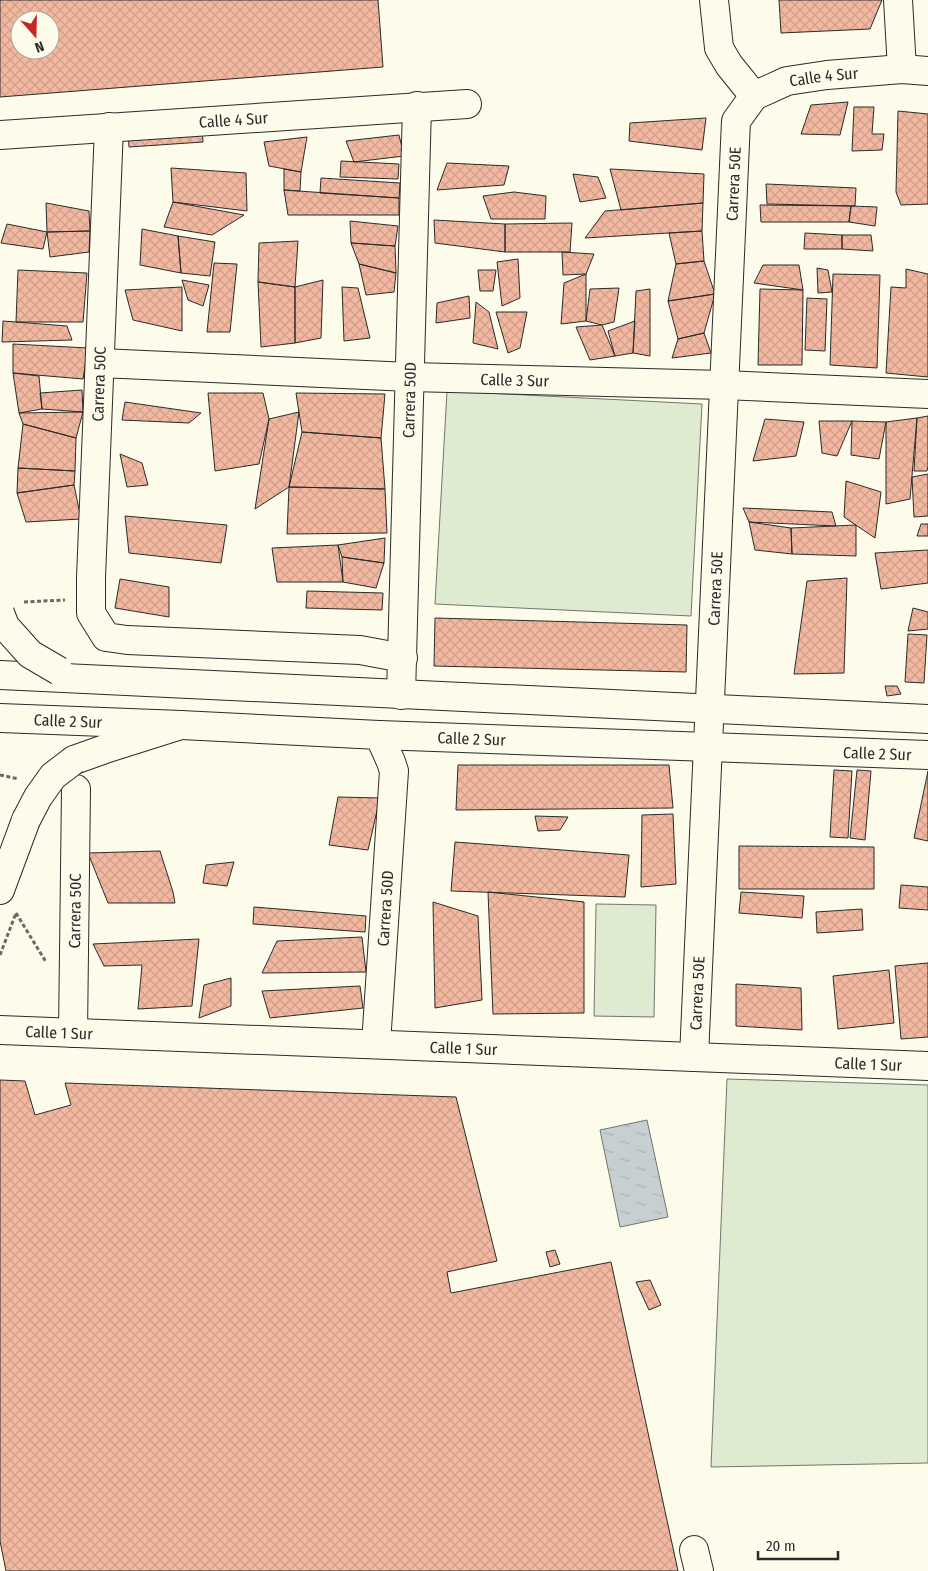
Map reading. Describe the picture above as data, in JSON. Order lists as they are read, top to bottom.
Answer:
{
  "streets": {
    "main road": [
      "Calle 4 Sur",
      "Carrera 50E",
      "Calle 3 Sur",
      "Carrera 50C",
      "Carrera 50D",
      "Calle 2 Sur",
      "Calle 1 Sur"
    ]
  },
  "crossings": [
    ["Calle 4 Sur", "Carrera 50E"],
    ["Calle 4 Sur", "Carrera 50C"],
    ["Calle 4 Sur", "Carrera 50D"],
    ["Carrera 50E", "Calle 3 Sur"],
    ["Carrera 50E", "Calle 2 Sur"],
    ["Carrera 50E", "Calle 1 Sur"],
    ["Calle 3 Sur", "Carrera 50C"],
    ["Calle 3 Sur", "Carrera 50D"],
    ["Carrera 50C", "Carrera 50D"],
    ["Carrera 50C", "Calle 1 Sur"],
    ["Carrera 50D", "Calle 2 Sur"],
    ["Carrera 50D", "Calle 1 Sur"]
  ],
  "scale_bar": "20 m",
  "north": "bottom"
}
